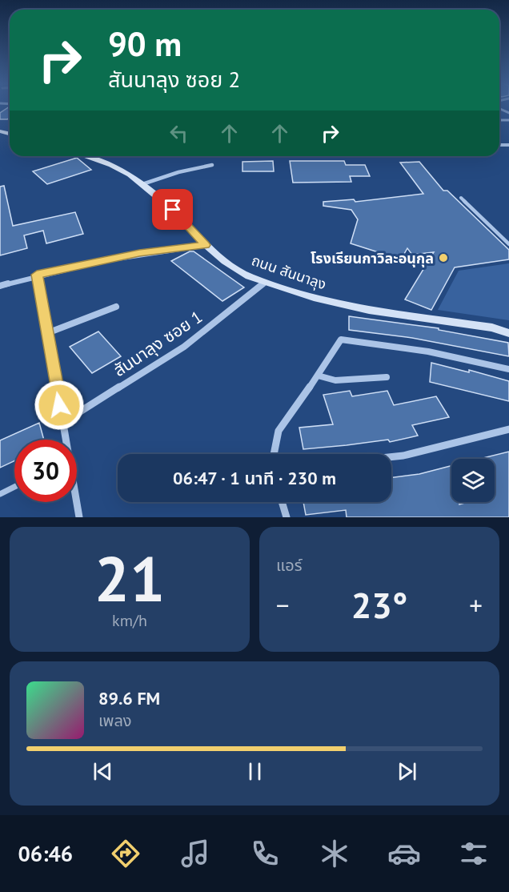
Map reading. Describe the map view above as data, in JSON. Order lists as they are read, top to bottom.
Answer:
{
  "streets": {
    "street": ["ถนน สันนาลุง", "สันนาลุง ซอย 1"]
  },
  "crossings": [
    ["ถนน สันนาลุง", "สันนาลุง ซอย 1"]
  ],
  "places": ["โรงเรียนกาวิละอนุกุล"],
  "page": {
    "turn": ["90 m", "สันนาลุง ซอย 2"],
    "limit": "30",
    "trip": "06:47 · 1 นาที · 230 m",
    "tile": [
      ["21", "km/h"],
      "แอร์"
    ],
    "heat": ["−", "23°", "+"],
    "song": ["89.6 FM", "เพลง"],
    "tabs": "06:46"
  }
}
